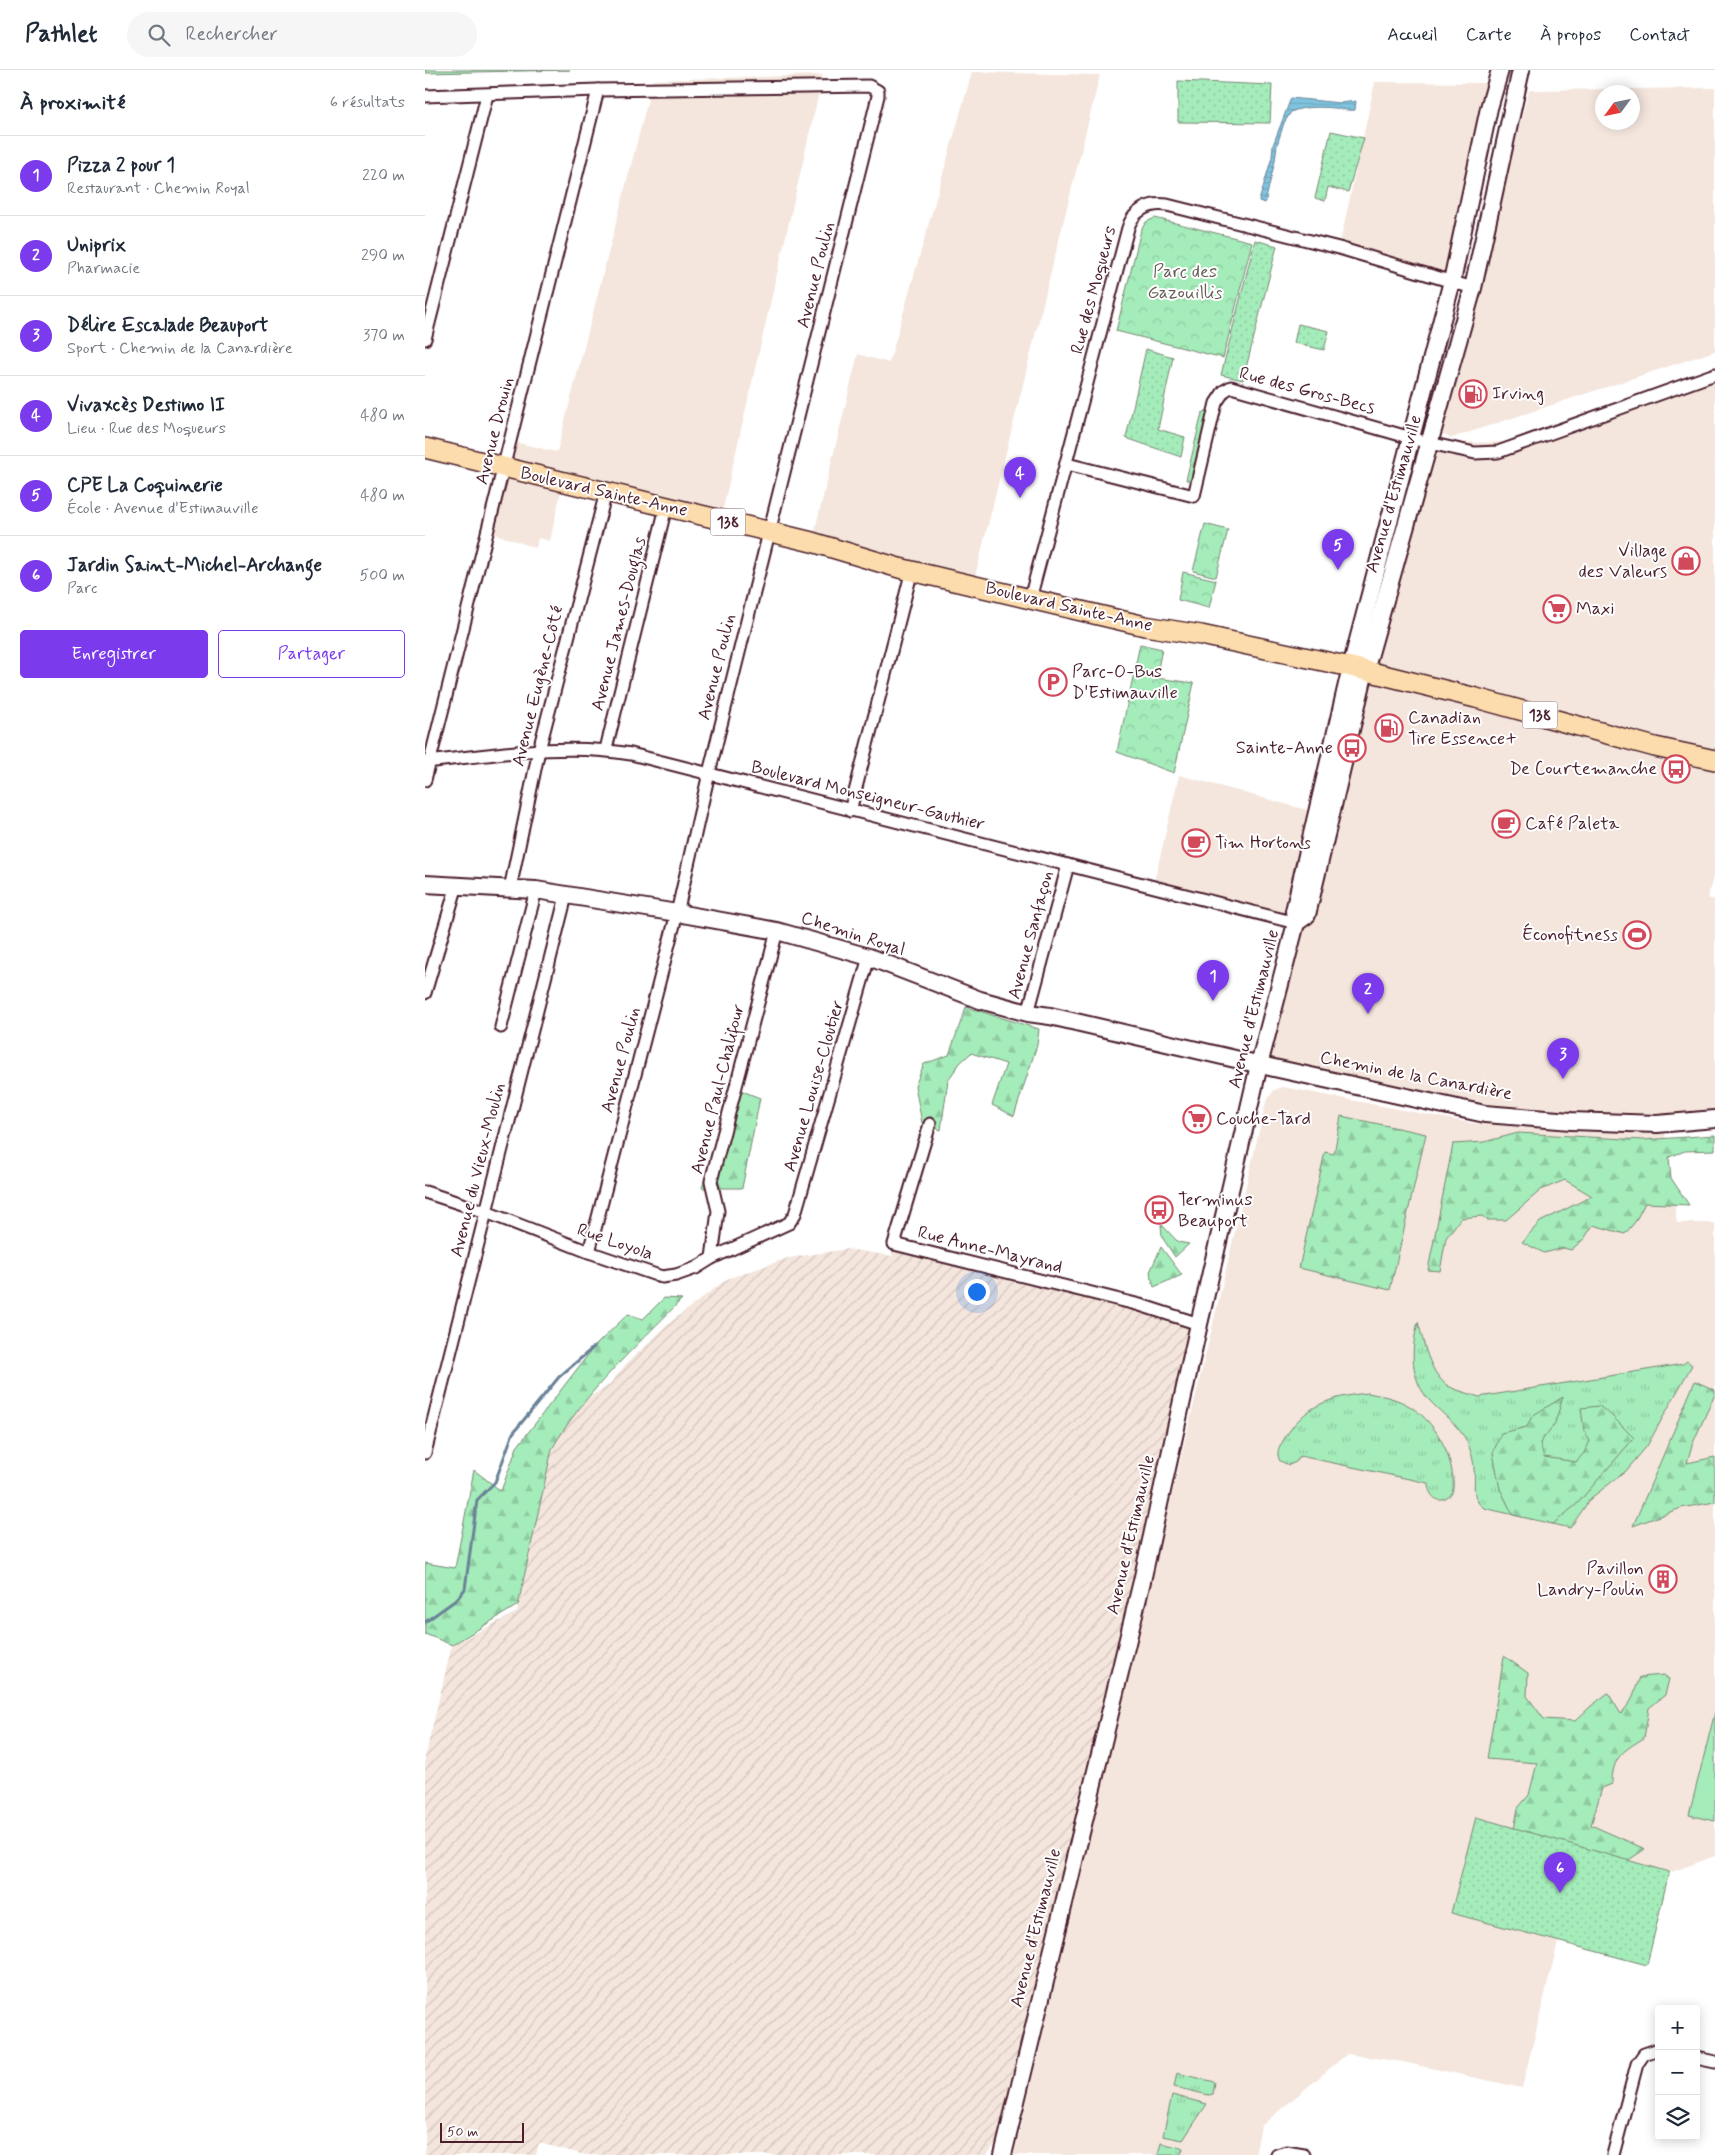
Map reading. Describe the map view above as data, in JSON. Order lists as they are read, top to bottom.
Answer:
{
  "streets": {
    "main road": [
      "Boulevard Sainte-Anne",
      "Avenue d'Estimauville",
      "138",
      "Chemin Royal",
      "Chemin de la Canardière"
    ],
    "street": [
      "Avenue Poulin",
      "Rue des Moqueurs",
      "Rue des Gros-Becs",
      "Avenue Drouin",
      "Avenue James-Douglas",
      "Avenue Eugène-Côté",
      "Boulevard Monseigneur-Gauthier",
      "Avenue Sanfaçon",
      "Avenue Louise-Cloutier",
      "Avenue Paul-Chalifour",
      "Avenue du Vieux-Moulin",
      "Rue Loyola",
      "Rue Anne-Mayrand"
    ]
  },
  "crossings": [
    ["Avenue Poulin", "Avenue Drouin"],
    ["Avenue Poulin", "Boulevard Sainte-Anne"],
    ["Avenue Poulin", "Boulevard Monseigneur-Gauthier"],
    ["Avenue Poulin", "Chemin Royal"],
    ["Avenue Poulin", "Rue Loyola"],
    ["Rue des Moqueurs", "Rue des Gros-Becs"],
    ["Rue des Moqueurs", "Boulevard Sainte-Anne"],
    ["Rue des Moqueurs", "Avenue d'Estimauville"],
    ["Rue des Gros-Becs", "Avenue d'Estimauville"],
    ["Avenue Drouin", "Boulevard Sainte-Anne"],
    ["Avenue Drouin", "Boulevard Monseigneur-Gauthier"],
    ["Boulevard Sainte-Anne", "Avenue d'Estimauville"],
    ["Boulevard Sainte-Anne", "Avenue James-Douglas"],
    ["Boulevard Sainte-Anne", "Avenue Eugène-Côté"],
    ["Avenue d'Estimauville", "Boulevard Monseigneur-Gauthier"],
    ["Avenue d'Estimauville", "Chemin Royal"],
    ["Avenue d'Estimauville", "Chemin de la Canardière"],
    ["Avenue d'Estimauville", "Rue Anne-Mayrand"],
    ["Avenue James-Douglas", "Boulevard Monseigneur-Gauthier"],
    ["Avenue Eugène-Côté", "Boulevard Monseigneur-Gauthier"],
    ["Avenue Eugène-Côté", "Chemin Royal"],
    ["Boulevard Monseigneur-Gauthier", "Avenue Sanfaçon"],
    ["Chemin Royal", "Avenue Sanfaçon"],
    ["Chemin Royal", "Chemin de la Canardière"],
    ["Chemin Royal", "Avenue Louise-Cloutier"],
    ["Chemin Royal", "Avenue Paul-Chalifour"],
    ["Chemin Royal", "Avenue du Vieux-Moulin"],
    ["Avenue Louise-Cloutier", "Rue Loyola"],
    ["Avenue Paul-Chalifour", "Rue Loyola"],
    ["Avenue du Vieux-Moulin", "Rue Loyola"]
  ],
  "parks": ["Parc des Gazouillis"],
  "places": {
    "fuel station": ["Irving", "Canadian Tire Essence+"],
    "shop": ["Village des Valeurs"],
    "supermarket": ["Maxi", "Couche-Tard"],
    "parking": ["Parc-O-Bus D'Estimauville"],
    "bus stop": ["Sainte-Anne", "De Courtemanche", "Terminus Beauport"],
    "cafe": ["Café Paleta", "Tim Hortons"],
    "sports": ["Éconofitness"],
    "building": ["Pavillon Landry-Poulin"]
  },
  "scale_bar": "50 m",
  "north": "bottom left",
  "page": {
    "header": "Pathlet",
    "search": "Rechercher",
    "nav": [
      "Accueil",
      "Carte",
      "À propos",
      "Contact"
    ],
    "heading": ["À proximité", "6 résultats"],
    "list": [
      {
        "mark": "1",
        "name": "Pizza 2 pour 1",
        "note": "Restaurant · Chemin Royal",
        "value": "220 m"
      },
      {
        "mark": "2",
        "name": "Uniprix",
        "note": "Pharmacie",
        "value": "290 m"
      },
      {
        "mark": "3",
        "name": "Délire Escalade Beauport",
        "note": "Sport · Chemin de la Canardière",
        "value": "370 m"
      },
      {
        "mark": "4",
        "name": "Vivaxcès Destimo II",
        "note": "Lieu · Rue des Moqueurs",
        "value": "480 m"
      },
      {
        "mark": "5",
        "name": "CPE La Coquinerie",
        "note": "École · Avenue d'Estimauville",
        "value": "480 m"
      },
      {
        "mark": "6",
        "name": "Jardin Saint-Michel-Archange",
        "note": "Parc",
        "value": "500 m"
      }
    ],
    "pins": [
      "4",
      "5",
      "1",
      "2",
      "3",
      "6"
    ],
    "buttons": ["Enregistrer", "Partager"],
    "map_buttons": ["+", "−"],
    "scale": "50 m"
  }
}
